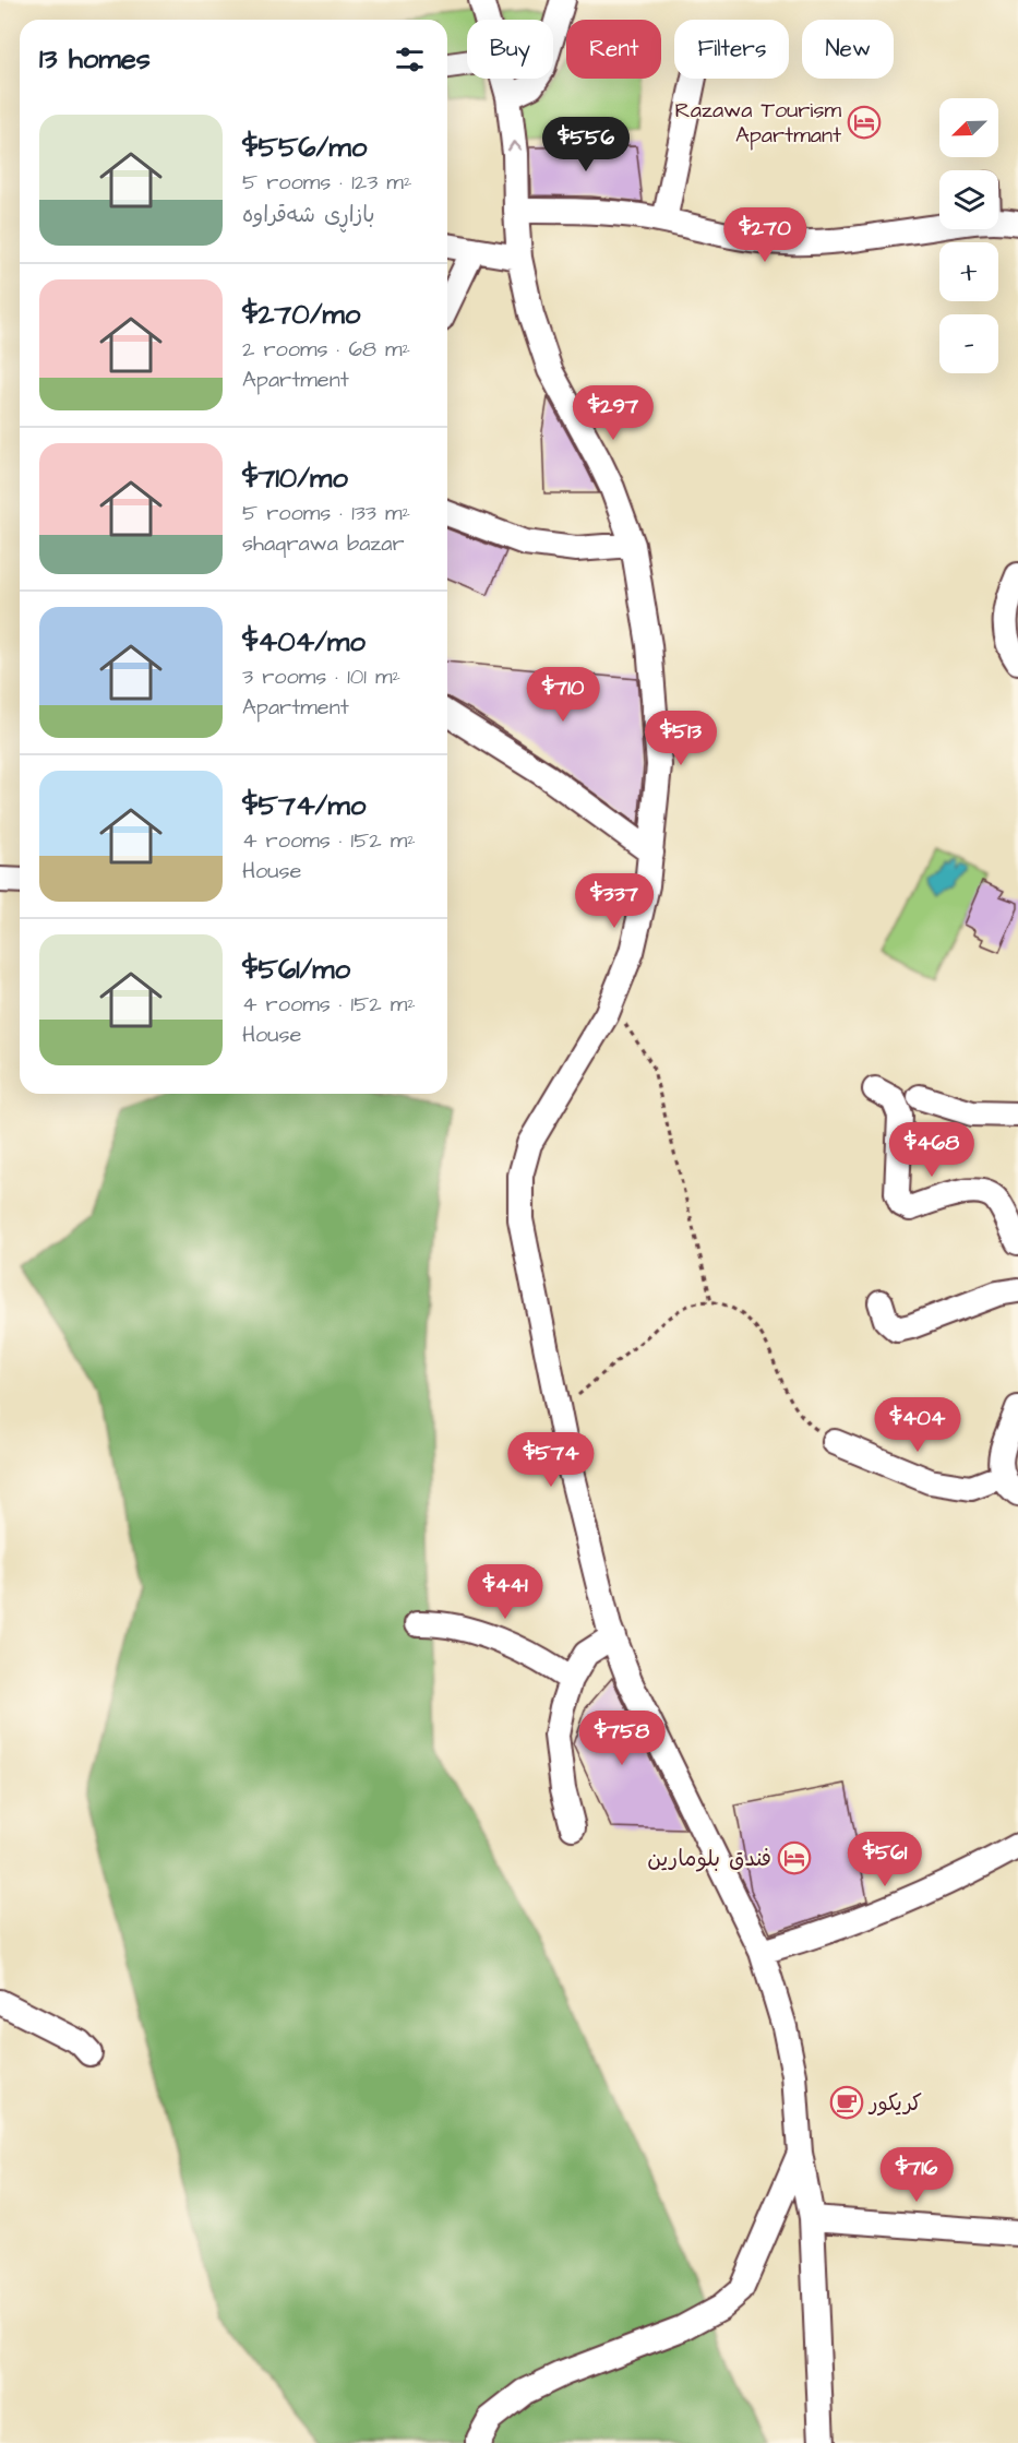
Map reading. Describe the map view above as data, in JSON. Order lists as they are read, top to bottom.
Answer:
{
  "places": {
    "hotel": ["Razawa Tourism Apartmant", "فندق بلومارين"],
    "cafe": ["کریکور"]
  },
  "north": "bottom left",
  "page": {
    "chip": [
      "Buy",
      "Rent",
      "Filters",
      "New"
    ],
    "heading": "13 homes",
    "map_buttons": ["+", "−"],
    "list": [
      {
        "name": "$556/mo",
        "note": "5 rooms · 123 m² · بازاڕی شەقراوە"
      },
      {
        "name": "$270/mo",
        "note": "2 rooms · 68 m² · Apartment"
      },
      {
        "name": "$710/mo",
        "note": "5 rooms · 133 m² · shaqrawa bazar"
      },
      {
        "name": "$404/mo",
        "note": "3 rooms · 101 m² · Apartment"
      },
      {
        "name": "$574/mo",
        "note": "4 rooms · 152 m² · House"
      },
      {
        "name": "$561/mo",
        "note": "4 rooms · 152 m² · House"
      }
    ],
    "price": [
      "$556",
      "$270",
      "$297",
      "$710",
      "$513",
      "$337",
      "$468",
      "$404",
      "$574",
      "$441",
      "$758",
      "$561",
      "$716"
    ]
  }
}
